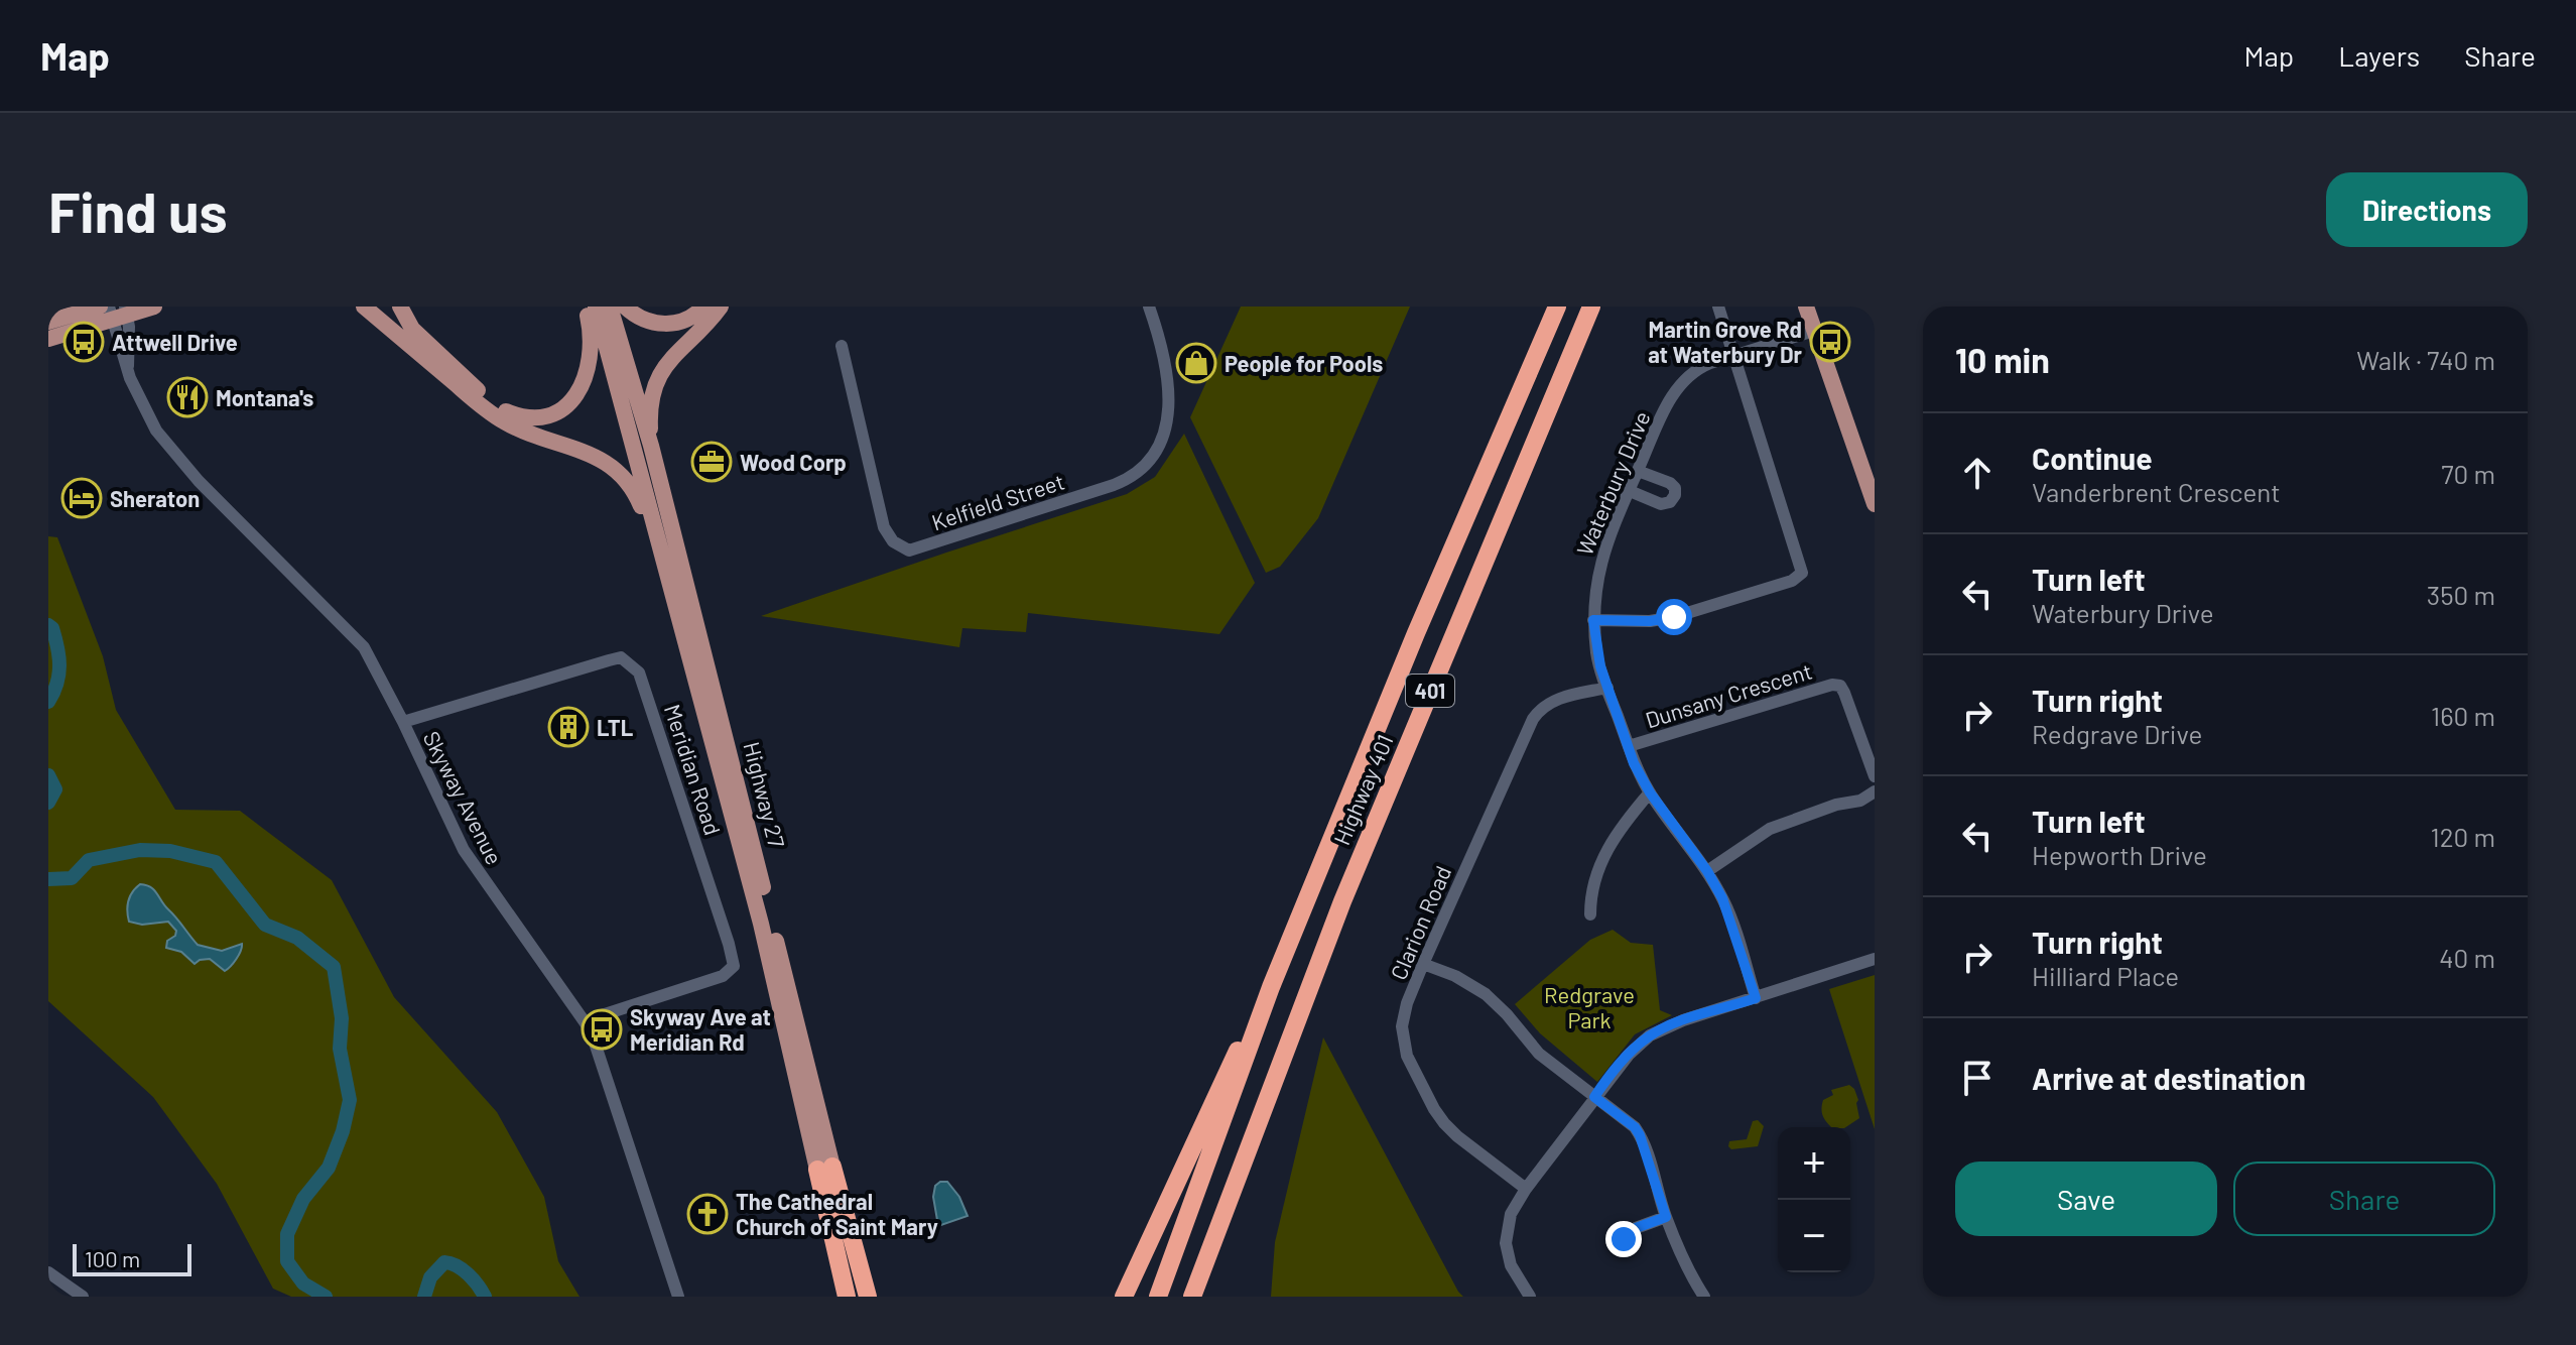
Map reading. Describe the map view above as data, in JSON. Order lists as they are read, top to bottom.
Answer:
{
  "streets": {
    "highway": ["401", "Highway 401", "Highway 27"],
    "street": [
      "Waterbury Drive",
      "Kelfield Street",
      "Dunsany Crescent",
      "Meridian Road",
      "Skyway Avenue",
      "Clarion Road"
    ]
  },
  "crossings": [
    ["Waterbury Drive", "Dunsany Crescent"],
    ["Waterbury Drive", "Clarion Road"],
    ["Meridian Road", "Skyway Avenue"]
  ],
  "parks": ["Redgrave Park"],
  "places": {
    "bus stop": ["Attwell Drive", "Martin Grove Rd at Waterbury Dr", "Skyway Ave at Meridian Rd"],
    "shop": ["People for Pools"],
    "restaurant": ["Montana's"],
    "office": ["Wood Corp"],
    "hotel": ["Sheraton"],
    "building": ["LTL"],
    "church": ["The Cathedral Church of Saint Mary"]
  },
  "scale_bar": "100 m",
  "page": {
    "header": "Map",
    "nav": ["Map", "Layers", "Share"],
    "buttons": [
      "Directions",
      ["Save", "Share"]
    ],
    "title": "Find us",
    "heading": ["10 min", "Walk · 740 m"],
    "list": [
      ["Continue", "Vanderbrent Crescent", "70 m"],
      ["Turn left", "Waterbury Drive", "350 m"],
      ["Turn right", "Redgrave Drive", "160 m"],
      ["Turn left", "Hepworth Drive", "120 m"],
      ["Turn right", "Hilliard Place", "40 m"],
      "Arrive at destination"
    ],
    "map_buttons": ["+", "−"],
    "scale": "100 m"
  }
}
